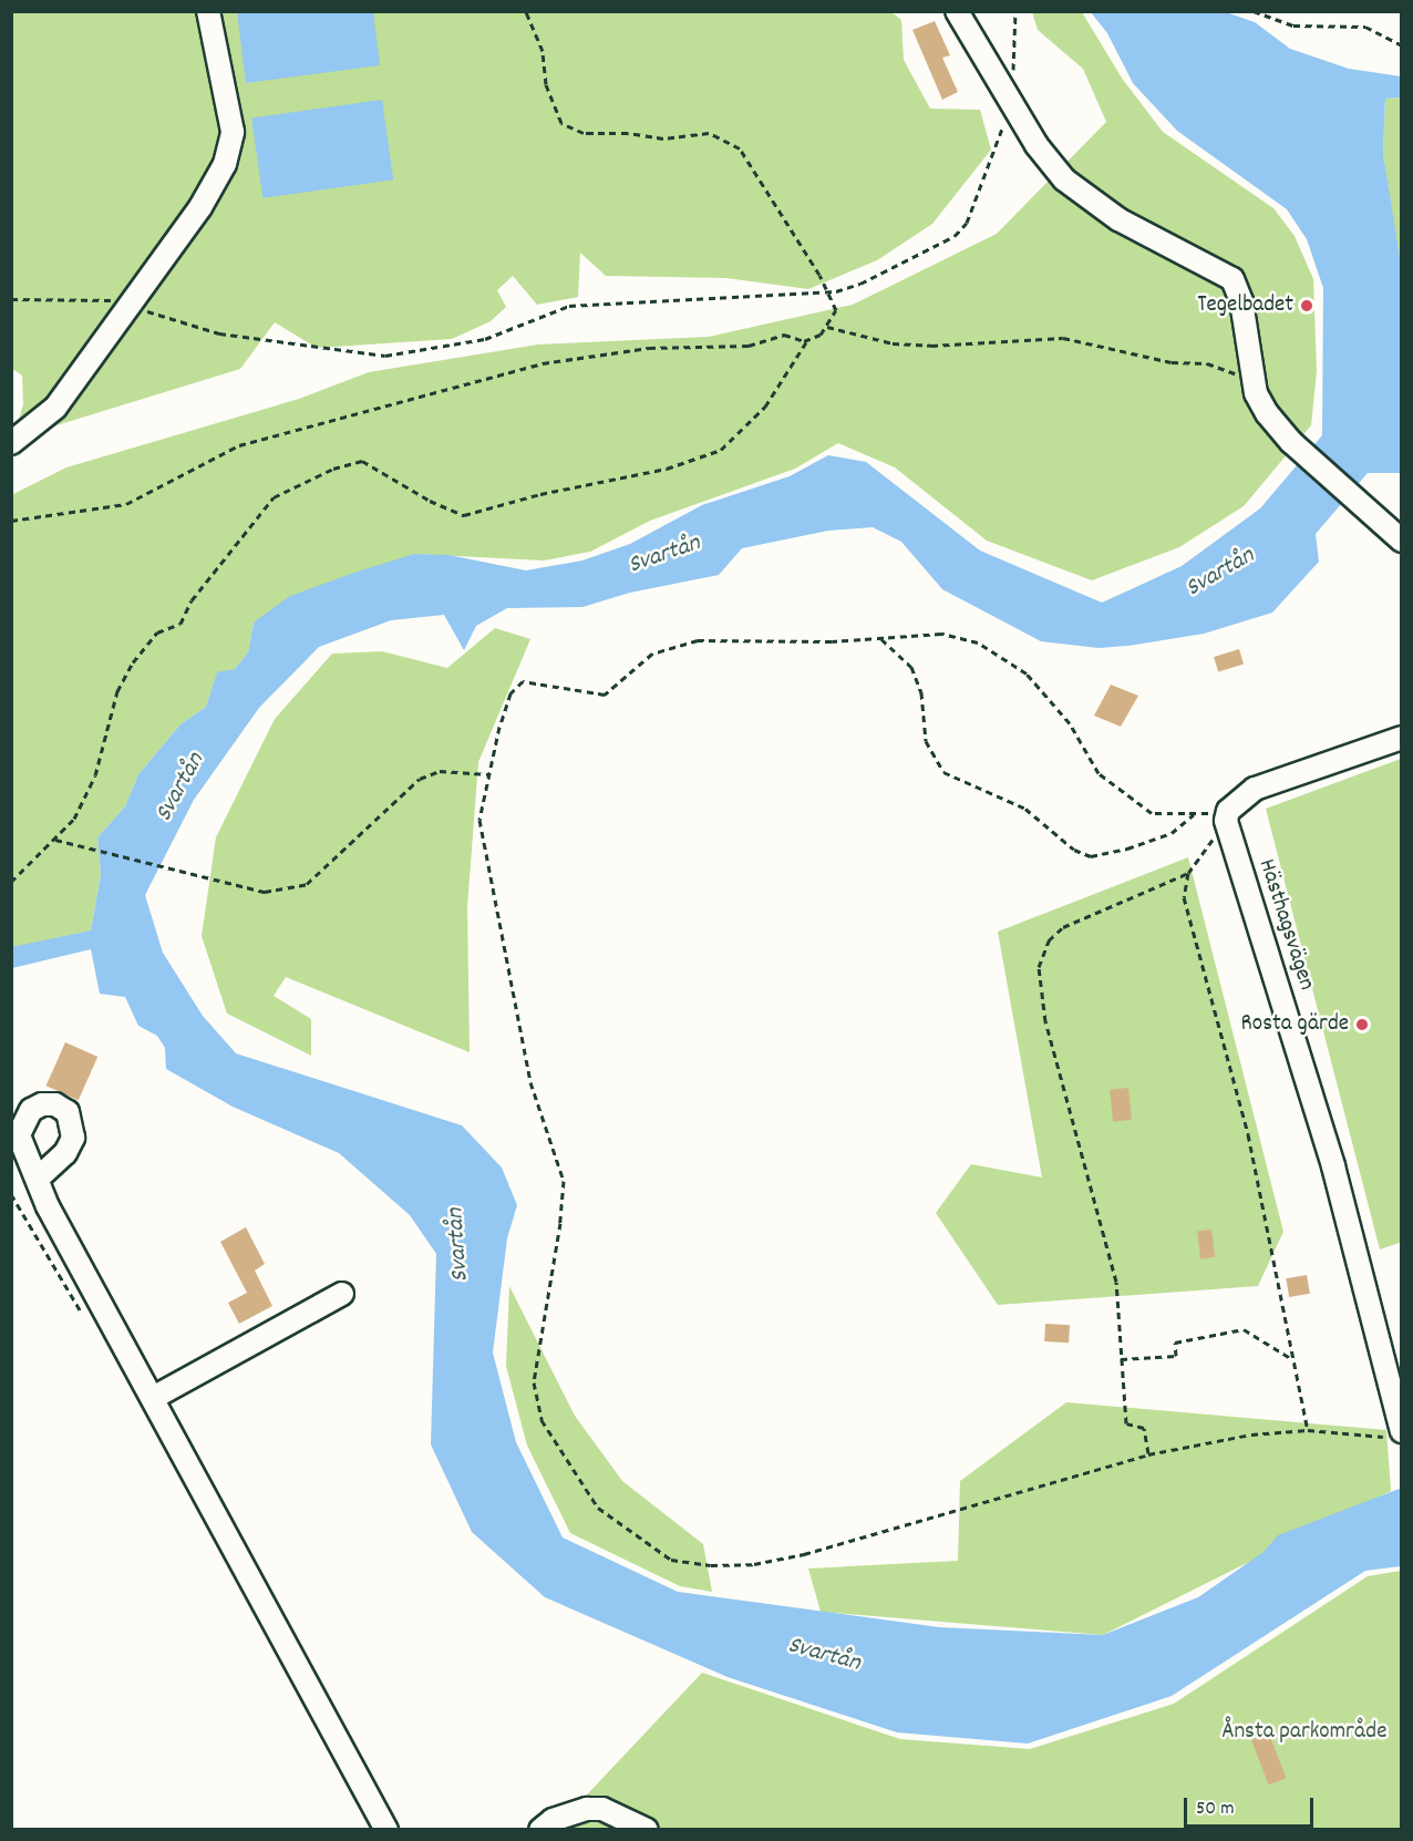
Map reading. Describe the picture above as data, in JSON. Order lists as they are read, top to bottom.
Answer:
{
  "streets": {
    "lane": ["Hästhagsvägen"]
  },
  "water": ["Svartån"],
  "parks": ["Ånsta parkområde"],
  "places": ["Tegelbadet", "Rosta gärde"],
  "scale_bar": "50 m"
}
